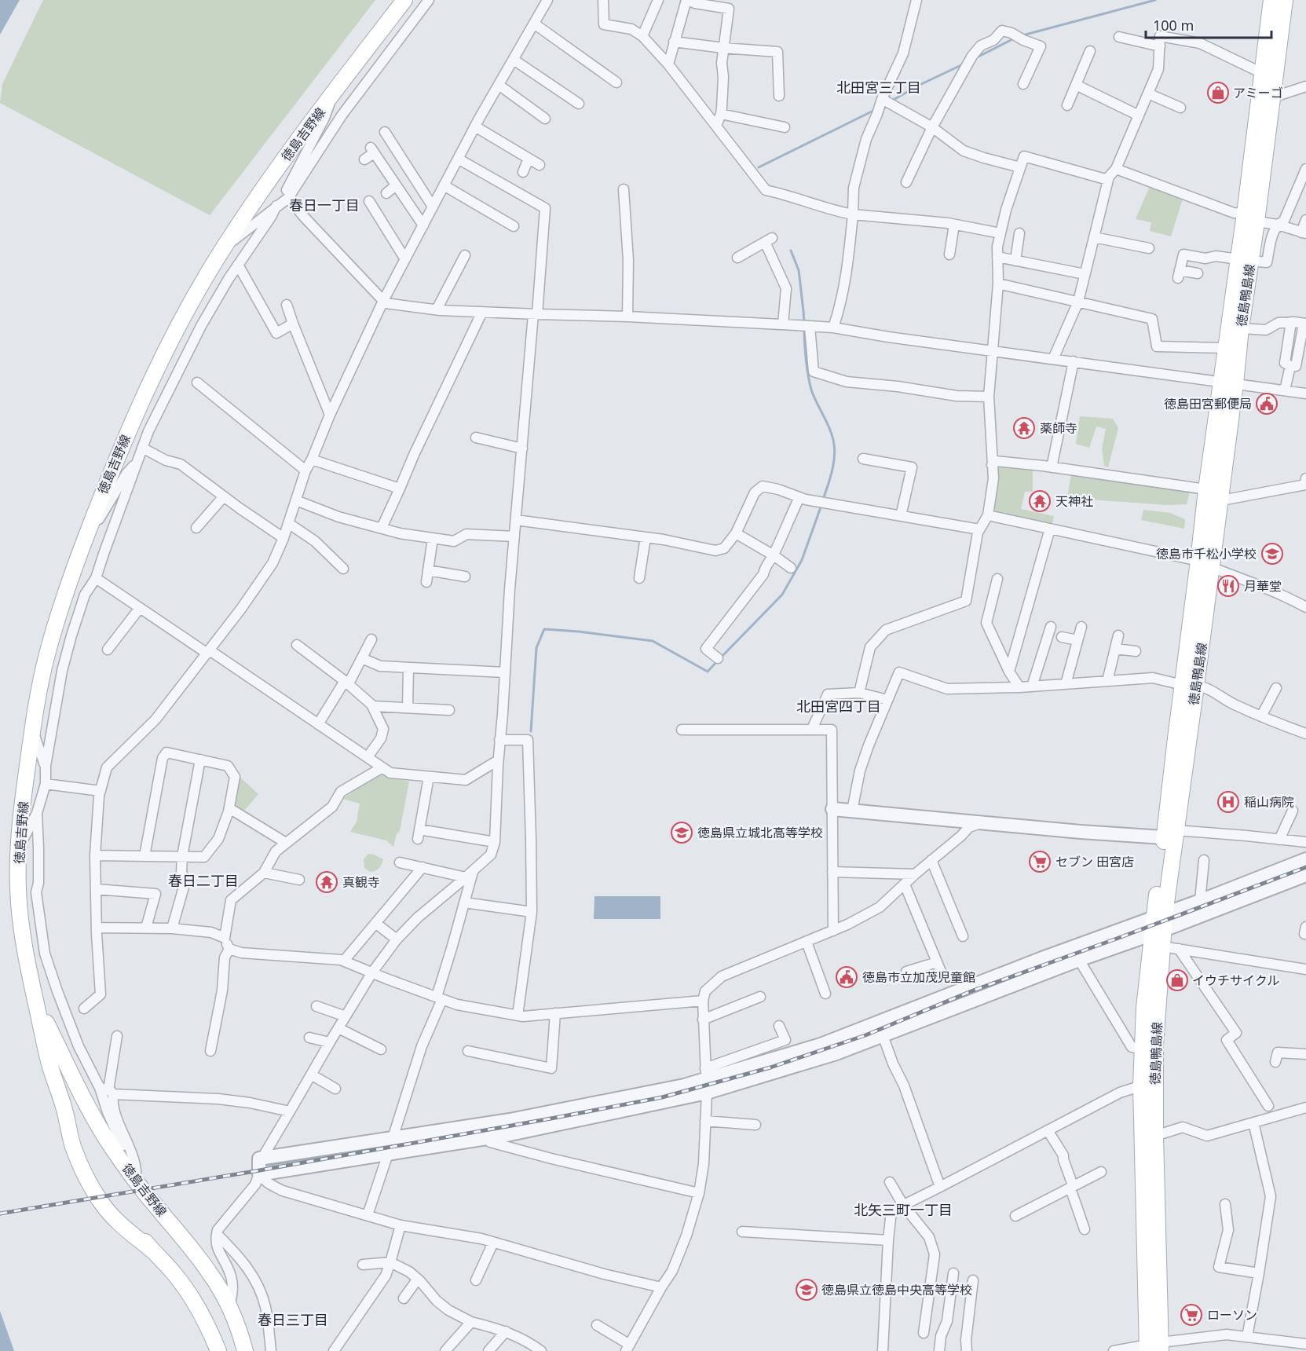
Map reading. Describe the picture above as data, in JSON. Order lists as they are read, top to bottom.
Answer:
{
  "streets": {
    "main road": ["徳島吉野線", "徳島鴨島線"]
  },
  "districts": [
    "北田宮三丁目",
    "春日一丁目",
    "北田宮四丁目",
    "春日二丁目",
    "北矢三町一丁目",
    "春日三丁目"
  ],
  "places": {
    "shop": ["アミーゴ", "イウチサイクル"],
    "public building": ["徳島田宮郵便局", "徳島市立加茂児童館"],
    "temple": ["薬師寺", "天神社", "真観寺"],
    "school or university": ["徳島市千松小学校", "徳島県立城北高等学校", "徳島県立徳島中央高等学校"],
    "restaurant": ["月華堂"],
    "hospital": ["稲山病院"],
    "supermarket": ["セブン 田宮店", "ローソン"]
  },
  "scale_bar": "100 m"
}
